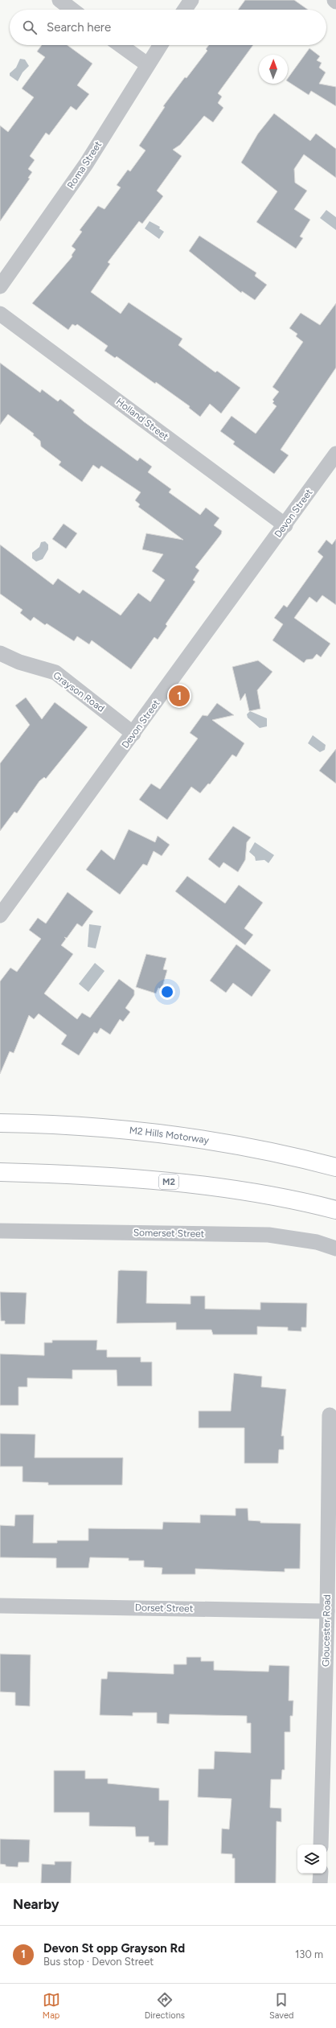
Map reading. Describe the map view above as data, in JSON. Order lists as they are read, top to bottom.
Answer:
{
  "streets": {
    "highway": ["M2 Hills Motorway", "M2"],
    "street": [
      "Roma Street",
      "Holland Street",
      "Devon Street",
      "Grayson Road",
      "Somerset Street",
      "Dorset Street",
      "Gloucester Road"
    ]
  },
  "crossings": [
    ["Holland Street", "Devon Street"],
    ["Devon Street", "Grayson Road"],
    ["Dorset Street", "Gloucester Road"]
  ],
  "north": "top",
  "page": {
    "search": "Search here",
    "pins": "1",
    "heading": "Nearby",
    "list": [
      {
        "mark": "1",
        "name": "Devon St opp Grayson Rd",
        "note": "Bus stop · Devon Street",
        "value": "130 m"
      }
    ],
    "nav": ["Map", "Directions", "Saved"]
  }
}
